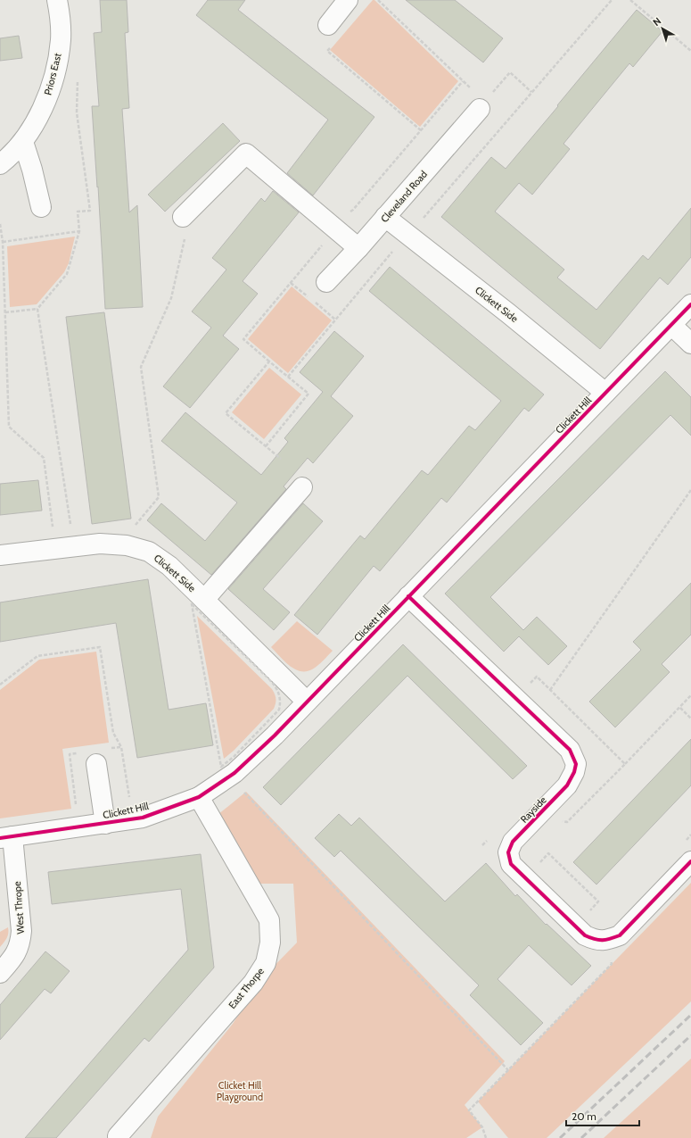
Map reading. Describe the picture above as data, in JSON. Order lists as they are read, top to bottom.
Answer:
{
  "streets": {
    "street": [
      "Priors East",
      "Cleveland Road",
      "Clickett Side",
      "Clickett Hill",
      "Rayside",
      "West Thrope",
      "East Thorpe"
    ]
  },
  "crossings": [
    ["Cleveland Road", "Clickett Side"],
    ["Clickett Side", "Clickett Hill"],
    ["Clickett Hill", "Rayside"],
    ["Clickett Hill", "West Thrope"],
    ["Clickett Hill", "East Thorpe"]
  ],
  "parks": ["Clicket Hill Playground"],
  "scale_bar": "20 m",
  "north": "top left"
}
